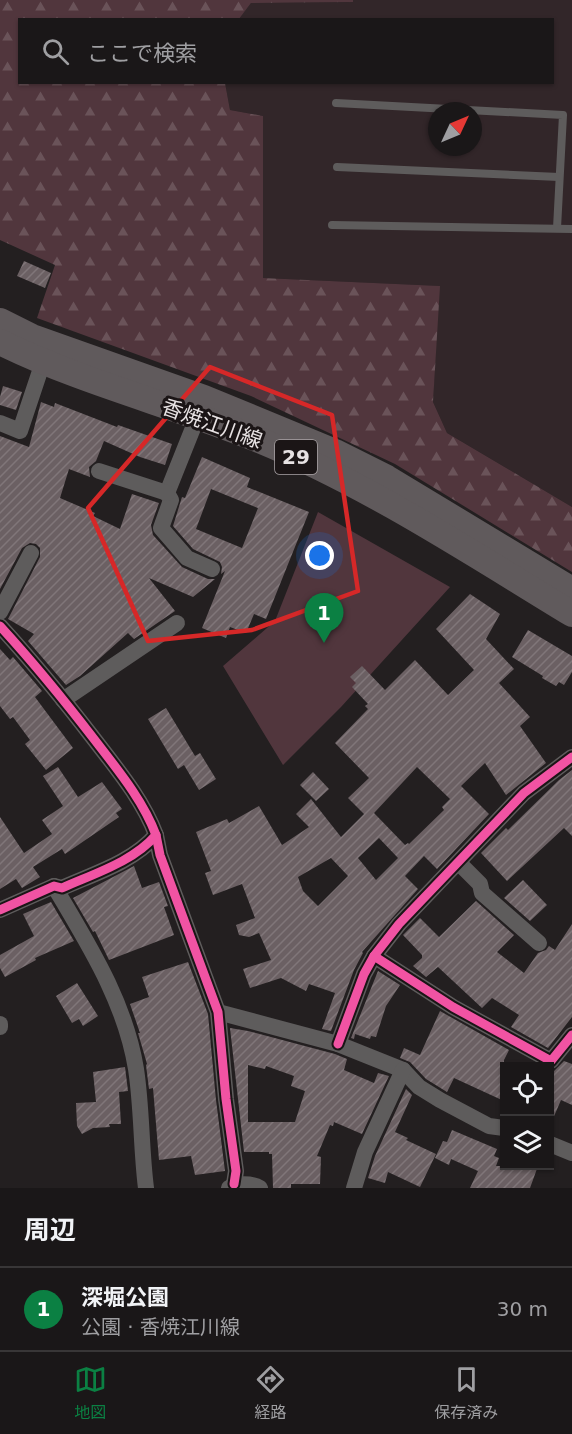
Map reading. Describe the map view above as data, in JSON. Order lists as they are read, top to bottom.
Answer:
{
  "streets": {
    "main road": ["香焼江川線", "29"]
  },
  "north": "top right",
  "page": {
    "search": "ここで検索",
    "pins": "1",
    "heading": "周辺",
    "list": [
      {
        "mark": "1",
        "name": "深堀公園",
        "note": "公園 · 香焼江川線",
        "value": "30 m"
      }
    ],
    "nav": ["地図", "経路", "保存済み"]
  }
}
